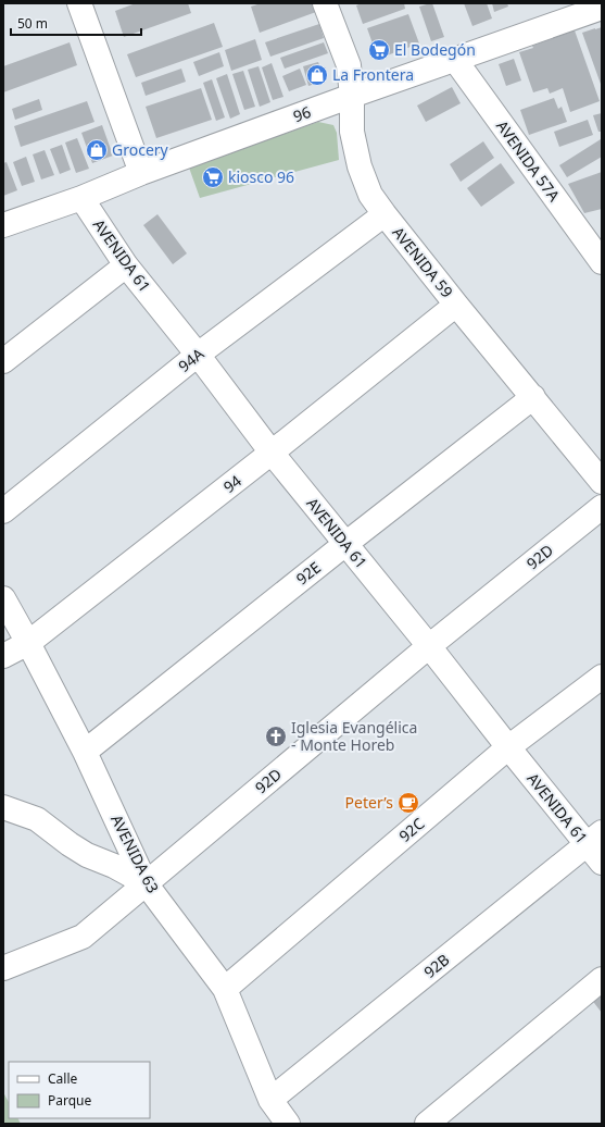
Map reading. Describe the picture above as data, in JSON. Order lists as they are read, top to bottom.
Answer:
{
  "streets": {
    "street": [
      "96",
      "AVENIDA 57A",
      "AVENIDA 61",
      "AVENIDA 59",
      "94A",
      "94",
      "92D",
      "92E",
      "92C",
      "AVENIDA 63",
      "92B"
    ]
  },
  "crossings": [
    ["96", "AVENIDA 57A"],
    ["96", "AVENIDA 61"],
    ["96", "AVENIDA 59"],
    ["AVENIDA 61", "94A"],
    ["AVENIDA 61", "94"],
    ["AVENIDA 61", "92D"],
    ["AVENIDA 61", "92E"],
    ["AVENIDA 61", "92C"],
    ["AVENIDA 61", "92B"],
    ["AVENIDA 59", "94A"],
    ["AVENIDA 59", "94"],
    ["AVENIDA 59", "92E"],
    ["94", "AVENIDA 63"],
    ["92D", "AVENIDA 63"],
    ["92E", "AVENIDA 63"],
    ["92C", "AVENIDA 63"],
    ["AVENIDA 63", "92B"]
  ],
  "places": {
    "supermarket": ["El Bodegón", "kiosco 96"],
    "shop": ["La Frontera", "Grocery"],
    "church": ["Iglesia Evangélica - Monte Horeb"],
    "cafe": ["Peter’s"]
  },
  "legend": ["Calle", "Parque"],
  "scale_bar": "50 m"
}
